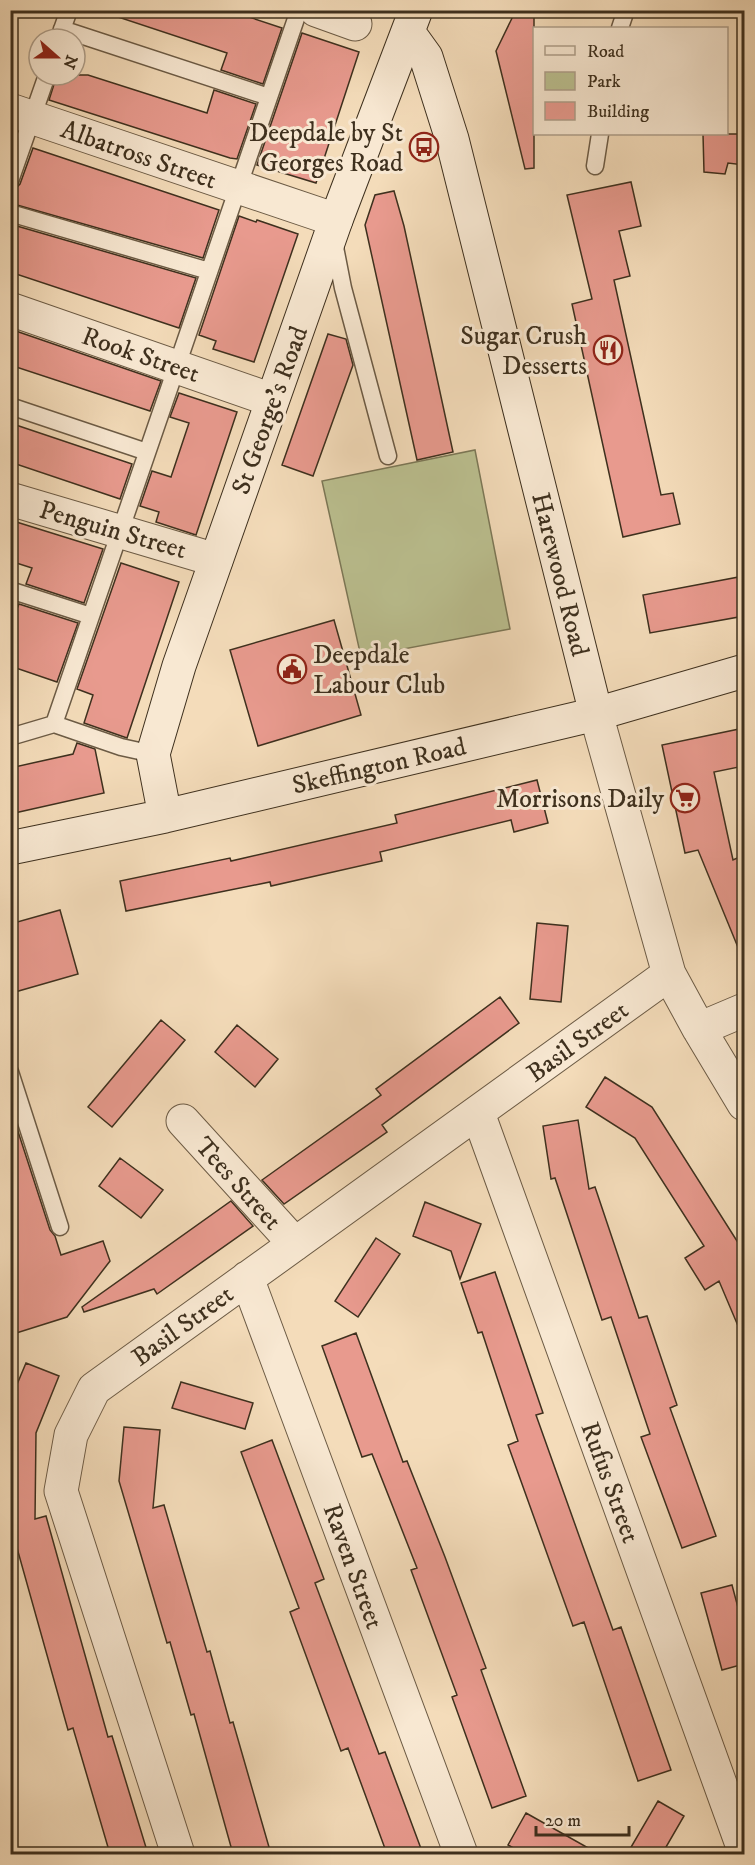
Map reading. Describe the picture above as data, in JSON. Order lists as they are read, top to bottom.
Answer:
{
  "streets": {
    "street": [
      "Albatross Street",
      "Rook Street",
      "St George's Road",
      "Penguin Street",
      "Harewood Road",
      "Skeffington Road",
      "Basil Street",
      "Tees Street",
      "Rufus Street",
      "Raven Street"
    ]
  },
  "crossings": [
    ["Albatross Street", "St George's Road"],
    ["Rook Street", "St George's Road"],
    ["St George's Road", "Penguin Street"],
    ["St George's Road", "Harewood Road"],
    ["St George's Road", "Skeffington Road"],
    ["Harewood Road", "Skeffington Road"],
    ["Harewood Road", "Basil Street"],
    ["Basil Street", "Tees Street"],
    ["Basil Street", "Rufus Street"],
    ["Basil Street", "Raven Street"]
  ],
  "places": {
    "bus stop": ["Deepdale by St Georges Road"],
    "restaurant": ["Sugar Crush Desserts"],
    "public building": ["Deepdale Labour Club"],
    "supermarket": ["Morrisons Daily"]
  },
  "legend": ["Road", "Park", "Building"],
  "scale_bar": "20 m",
  "north": "right"
}
